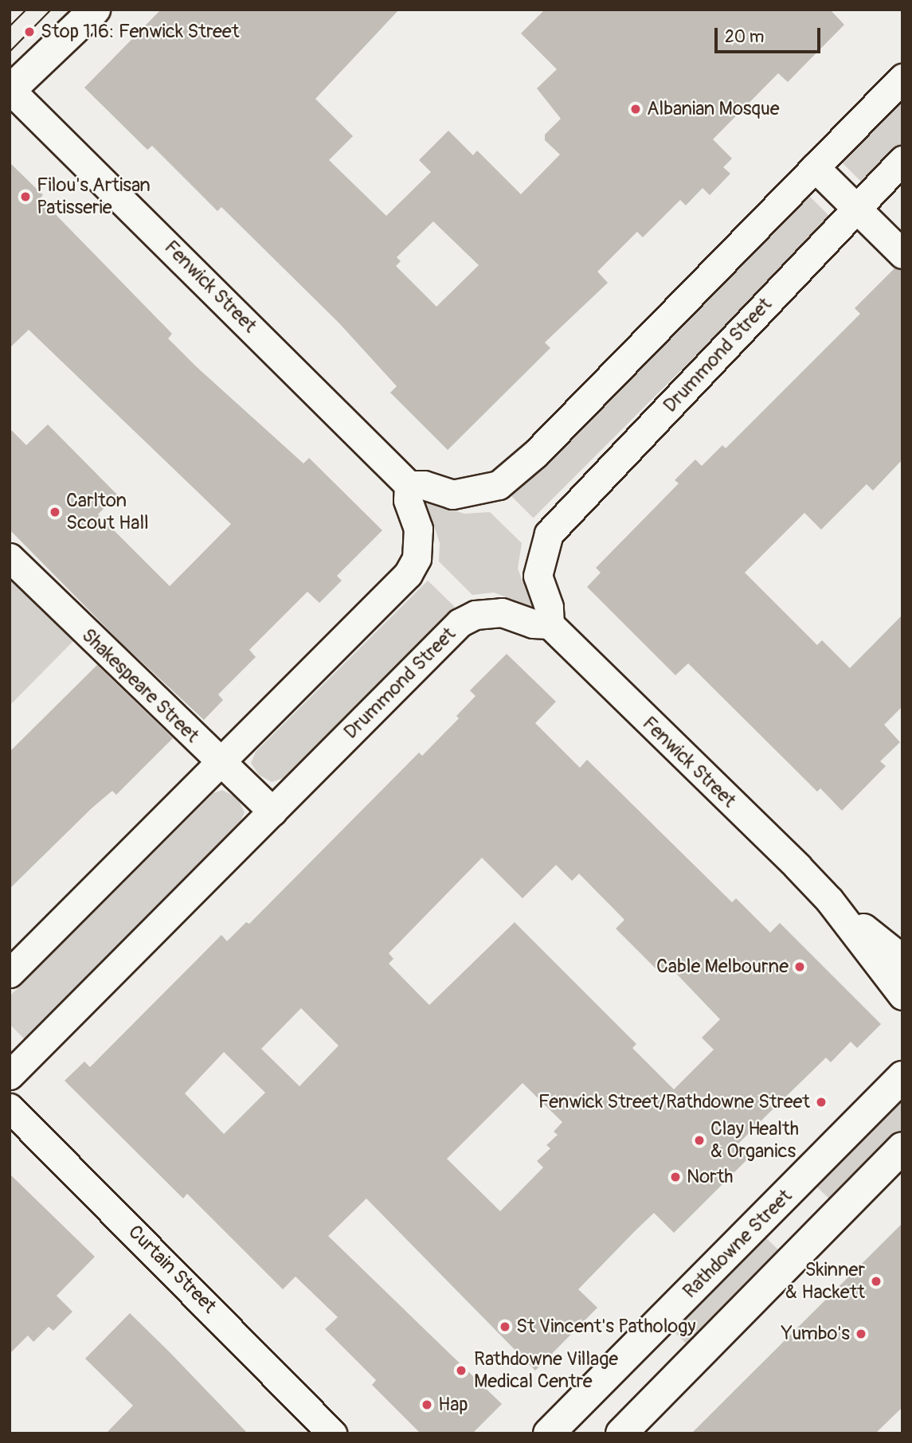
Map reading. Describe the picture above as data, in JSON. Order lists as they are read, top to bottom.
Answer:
{
  "streets": {
    "street": [
      "Fenwick Street",
      "Drummond Street",
      "Shakespeare Street",
      "Rathdowne Street",
      "Curtain Street"
    ]
  },
  "crossings": [
    ["Fenwick Street", "Drummond Street"],
    ["Drummond Street", "Shakespeare Street"]
  ],
  "places": [
    "Stop 116: Fenwick Street",
    "Albanian Mosque",
    "Filou's Artisan Patisserie",
    "Carlton Scout Hall",
    "Cable Melbourne",
    "Fenwick Street/Rathdowne Street",
    "Clay Health & Organics",
    "North",
    "Skinner & Hackett",
    "St Vincent's Pathology",
    "Yumbo's",
    "Rathdowne Village Medical Centre",
    "Hap"
  ],
  "scale_bar": "20 m"
}
